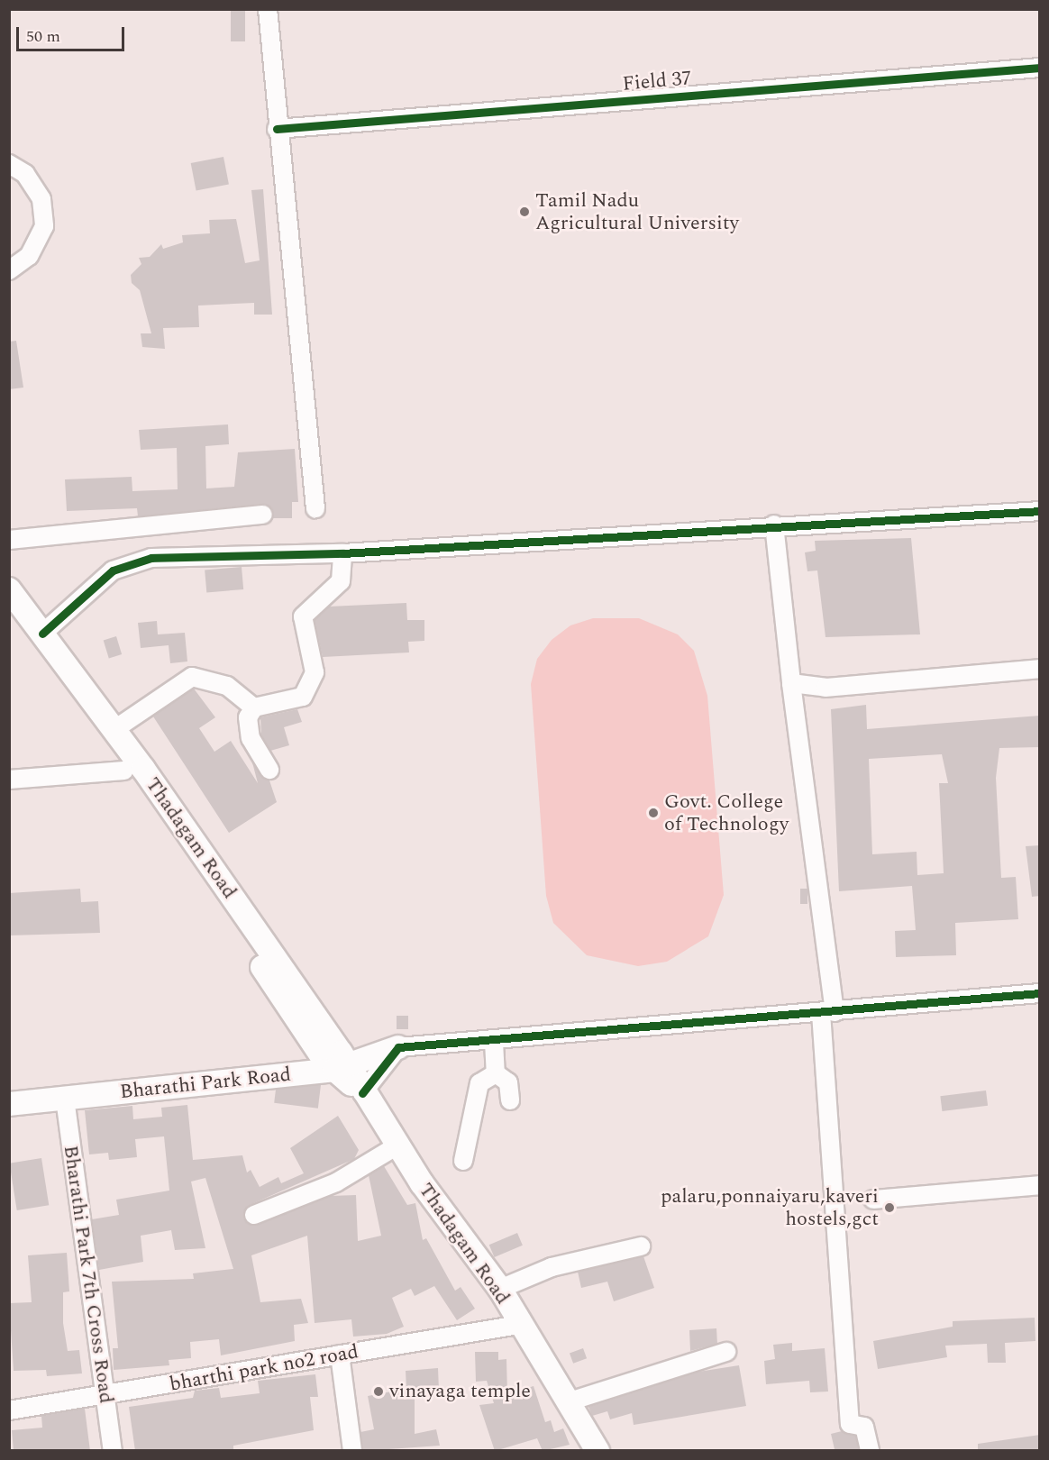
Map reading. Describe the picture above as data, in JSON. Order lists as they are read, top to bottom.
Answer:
{
  "streets": {
    "main road": ["Thadagam Road", "Bharathi Park Road"],
    "street": ["Field 37", "Bharathi Park 7th Cross Road", "bharthi park no2 road"]
  },
  "crossings": [
    ["Thadagam Road", "Bharathi Park Road"],
    ["Thadagam Road", "bharthi park no2 road"],
    ["Bharathi Park Road", "Bharathi Park 7th Cross Road"],
    ["Bharathi Park 7th Cross Road", "bharthi park no2 road"]
  ],
  "places": [
    "Tamil Nadu Agricultural University",
    "Govt. College of Technology",
    "palaru,ponnaiyaru,kaveri hostels,gct",
    "vinayaga temple"
  ],
  "scale_bar": "50 m"
}
